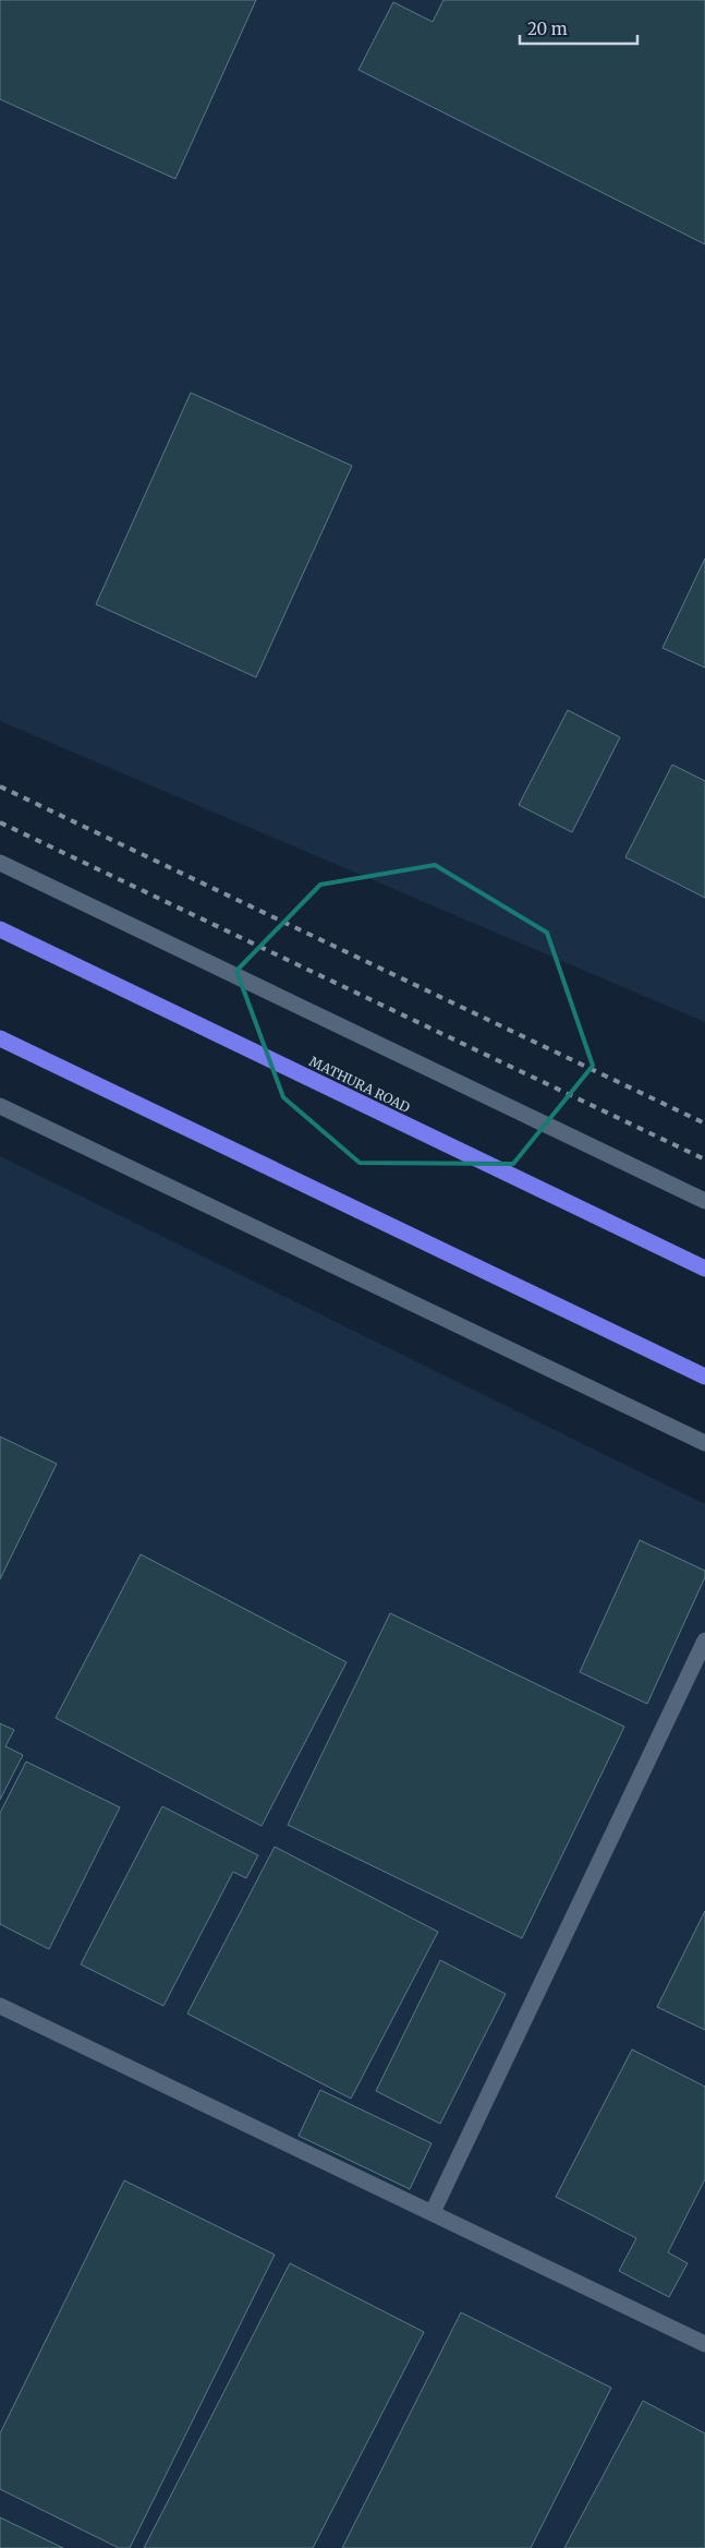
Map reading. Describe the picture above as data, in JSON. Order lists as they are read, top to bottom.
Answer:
{
  "streets": {
    "highway": ["MATHURA ROAD"]
  },
  "scale_bar": "20 m"
}
